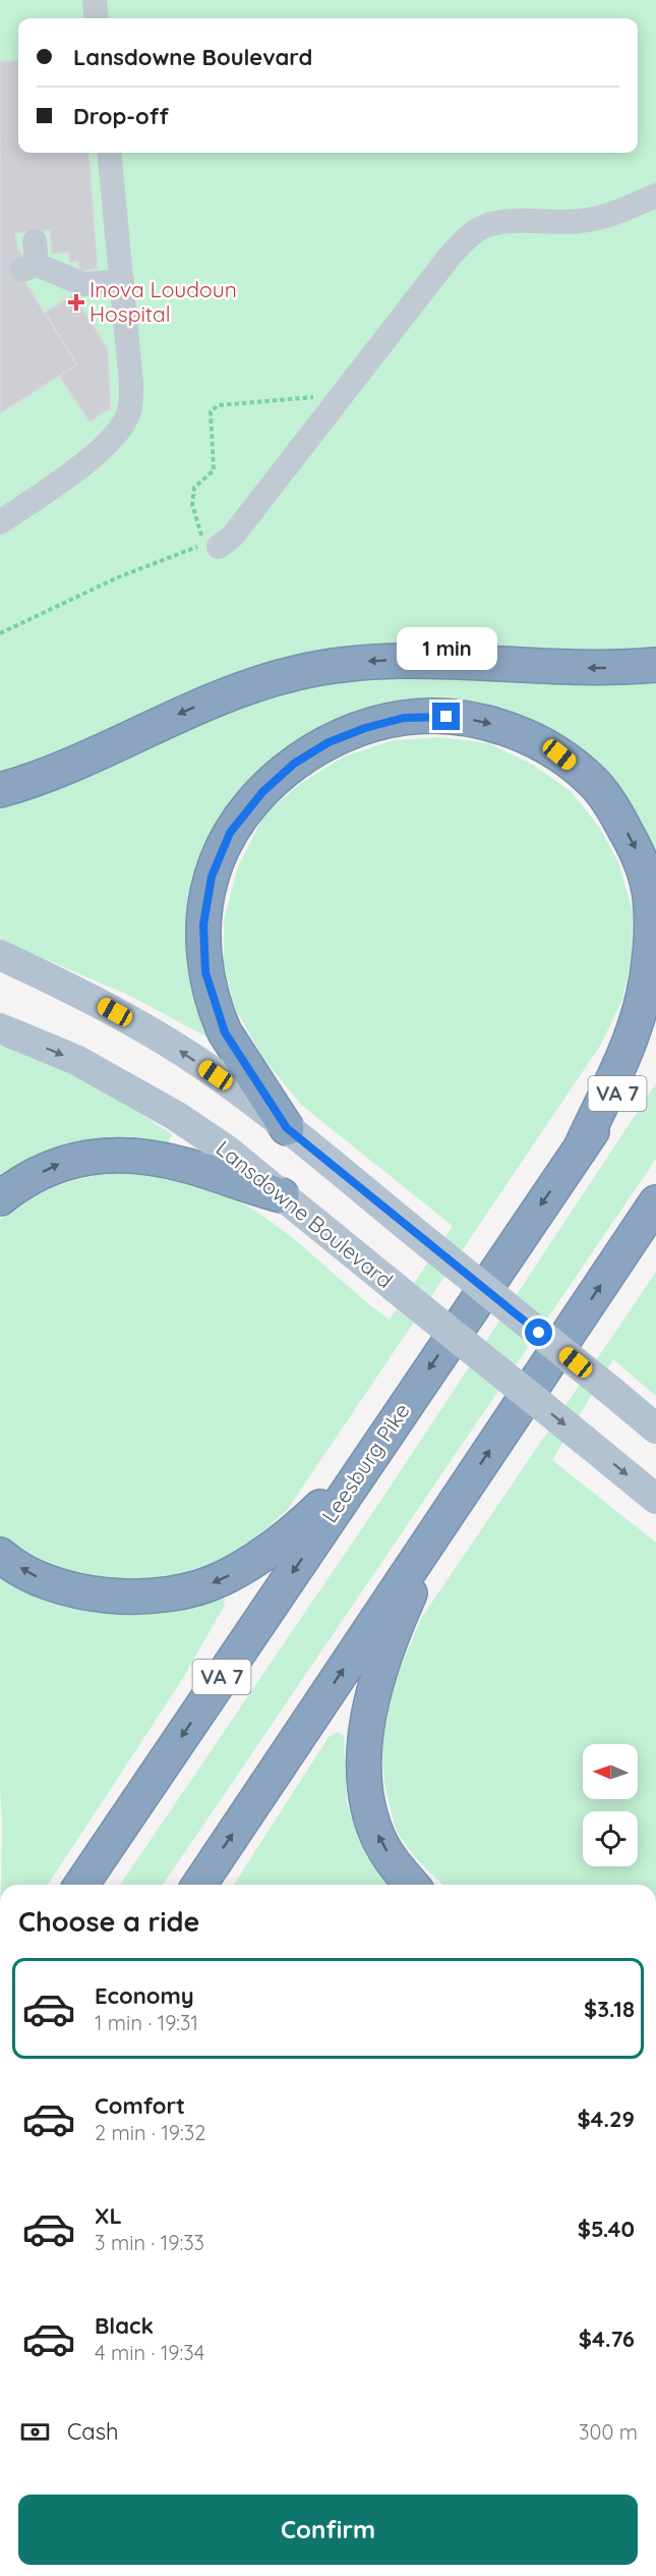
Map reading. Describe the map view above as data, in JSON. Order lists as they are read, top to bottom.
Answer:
{
  "streets": {
    "highway": ["VA 7", "Leesburg Pike"],
    "main road": ["Lansdowne Boulevard"]
  },
  "places": {
    "health": ["Inova Loudoun Hospital"]
  },
  "north": "left",
  "page": {
    "banner": ["Lansdowne Boulevard", "Drop-off"],
    "bubble": "1 min",
    "heading": "Choose a ride",
    "list": [
      {
        "name": "Economy",
        "note": "1 min · 19:31",
        "value": "$3.18"
      },
      {
        "name": "Comfort",
        "note": "2 min · 19:32",
        "value": "$4.29"
      },
      {
        "name": "XL",
        "note": "3 min · 19:33",
        "value": "$5.40"
      },
      {
        "name": "Black",
        "note": "4 min · 19:34",
        "value": "$4.76"
      }
    ],
    "pay": ["Cash", "300 m"],
    "buttons": "Confirm"
  }
}
